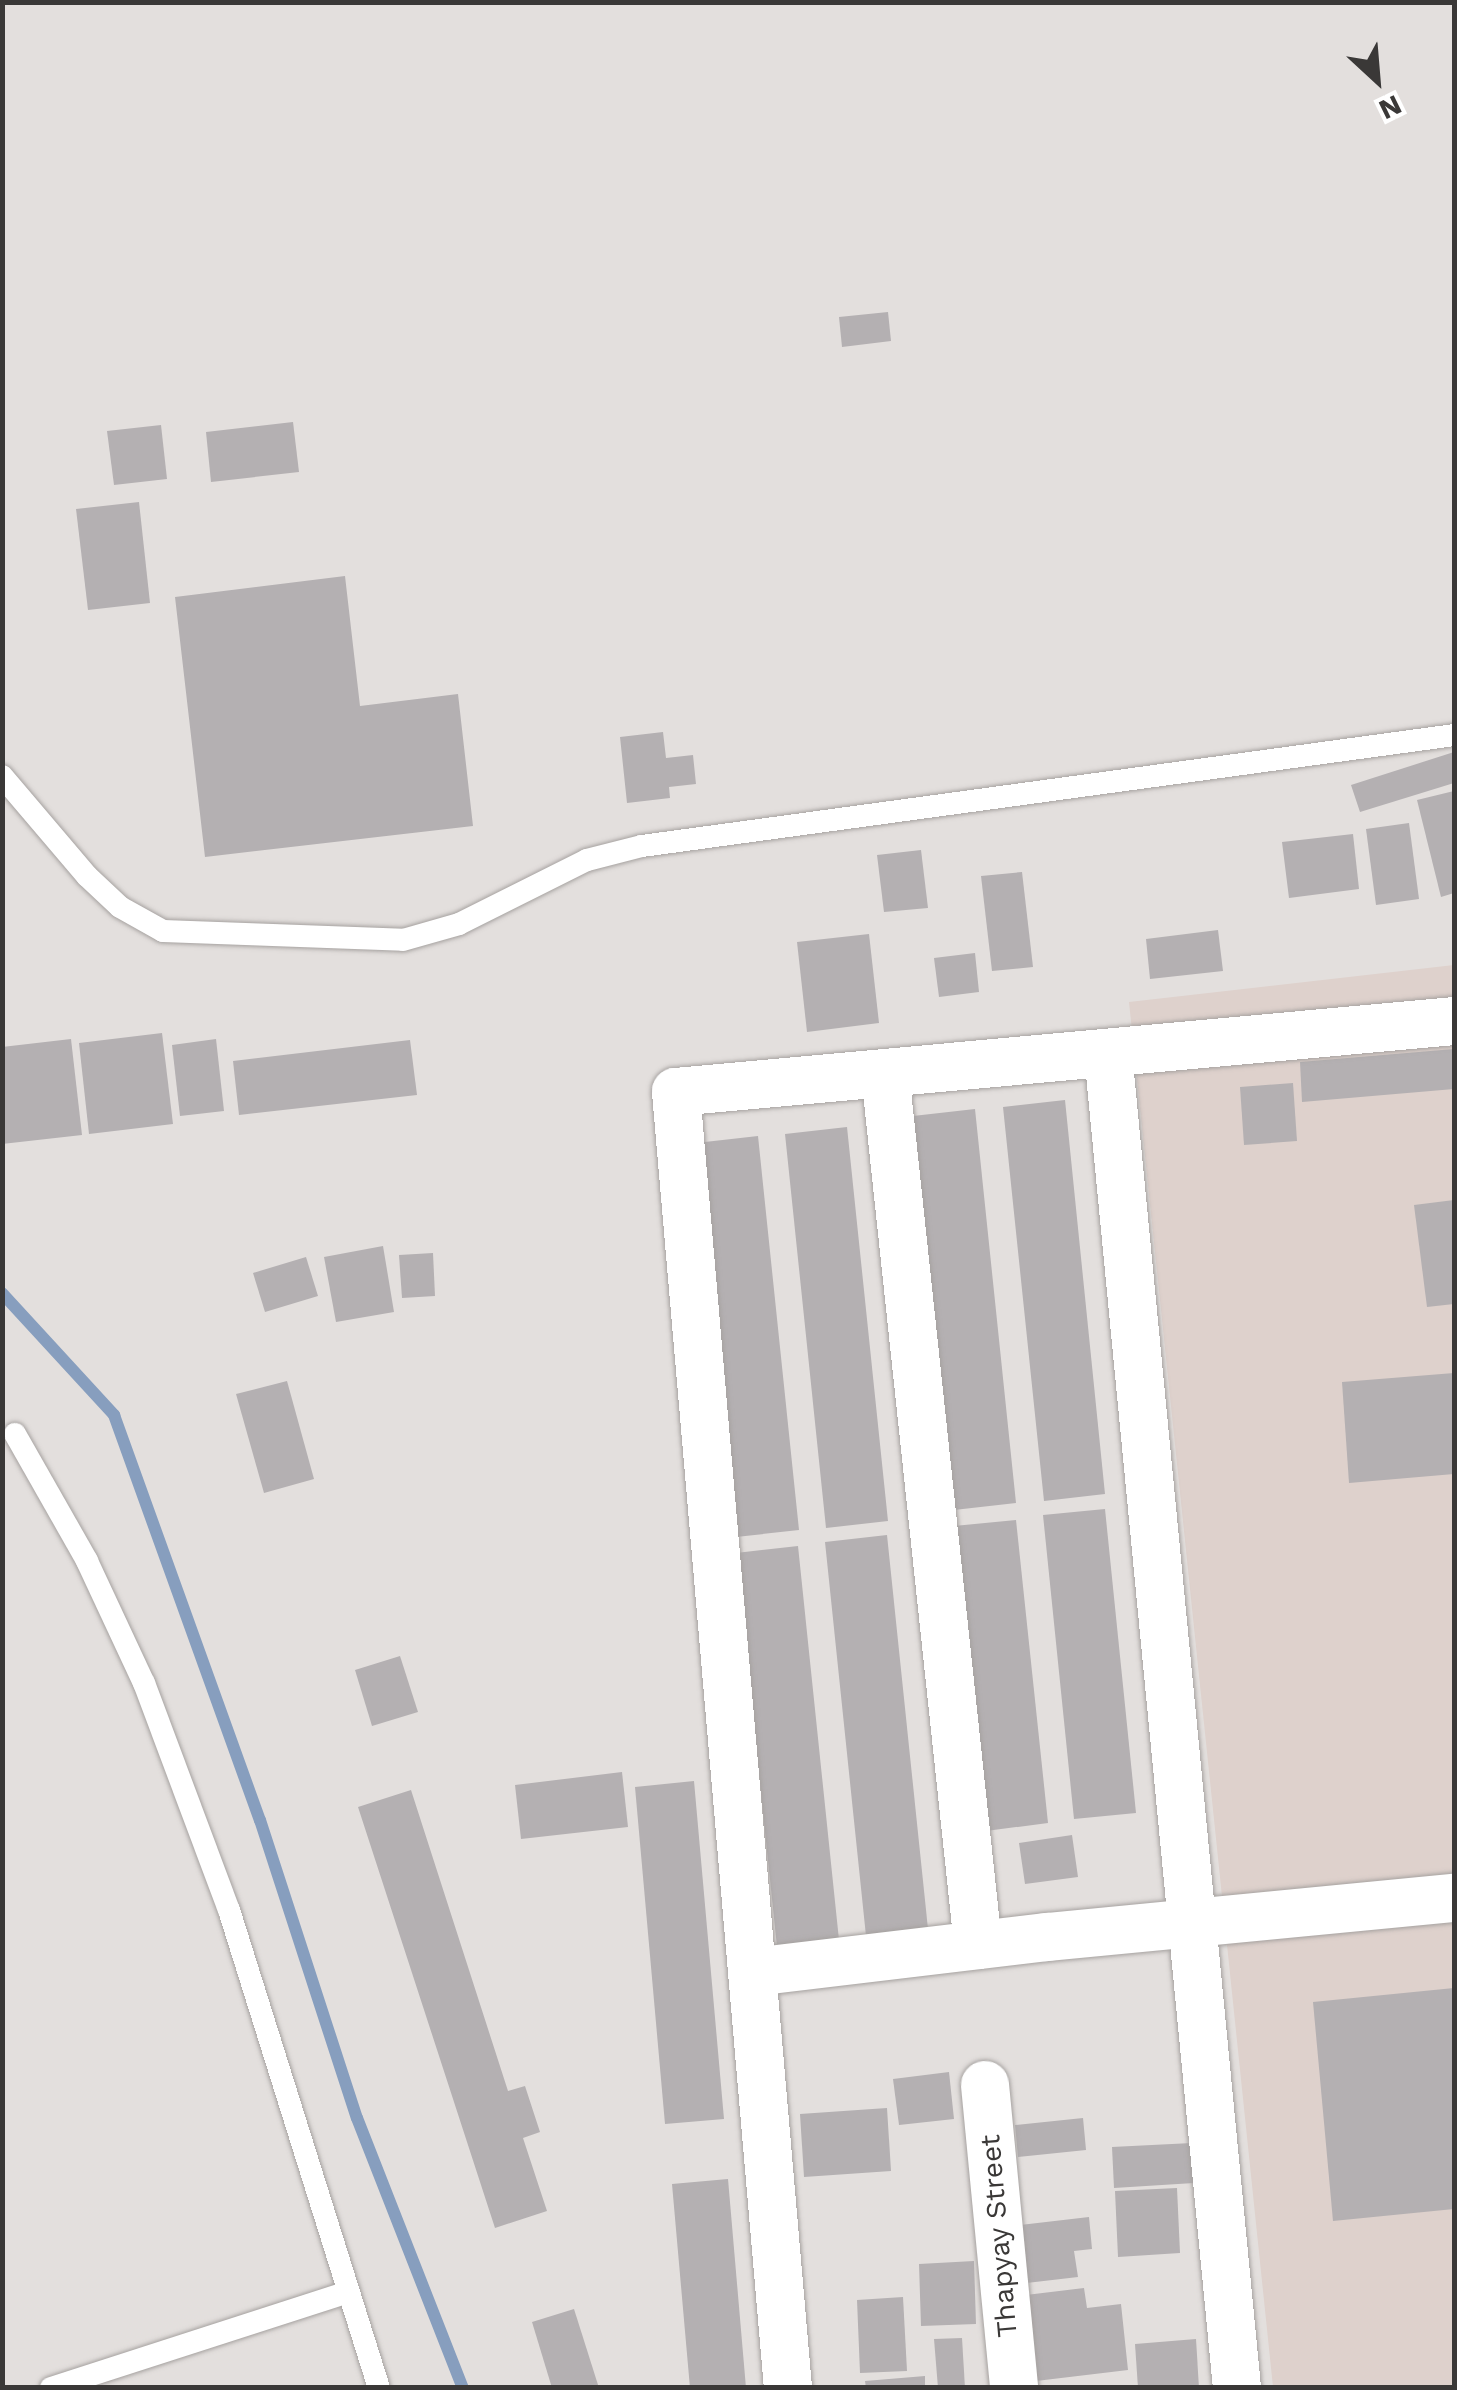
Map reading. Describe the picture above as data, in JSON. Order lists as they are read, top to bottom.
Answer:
{
  "streets": {
    "street": ["Thapyay Street"]
  },
  "north": "bottom right"
}
